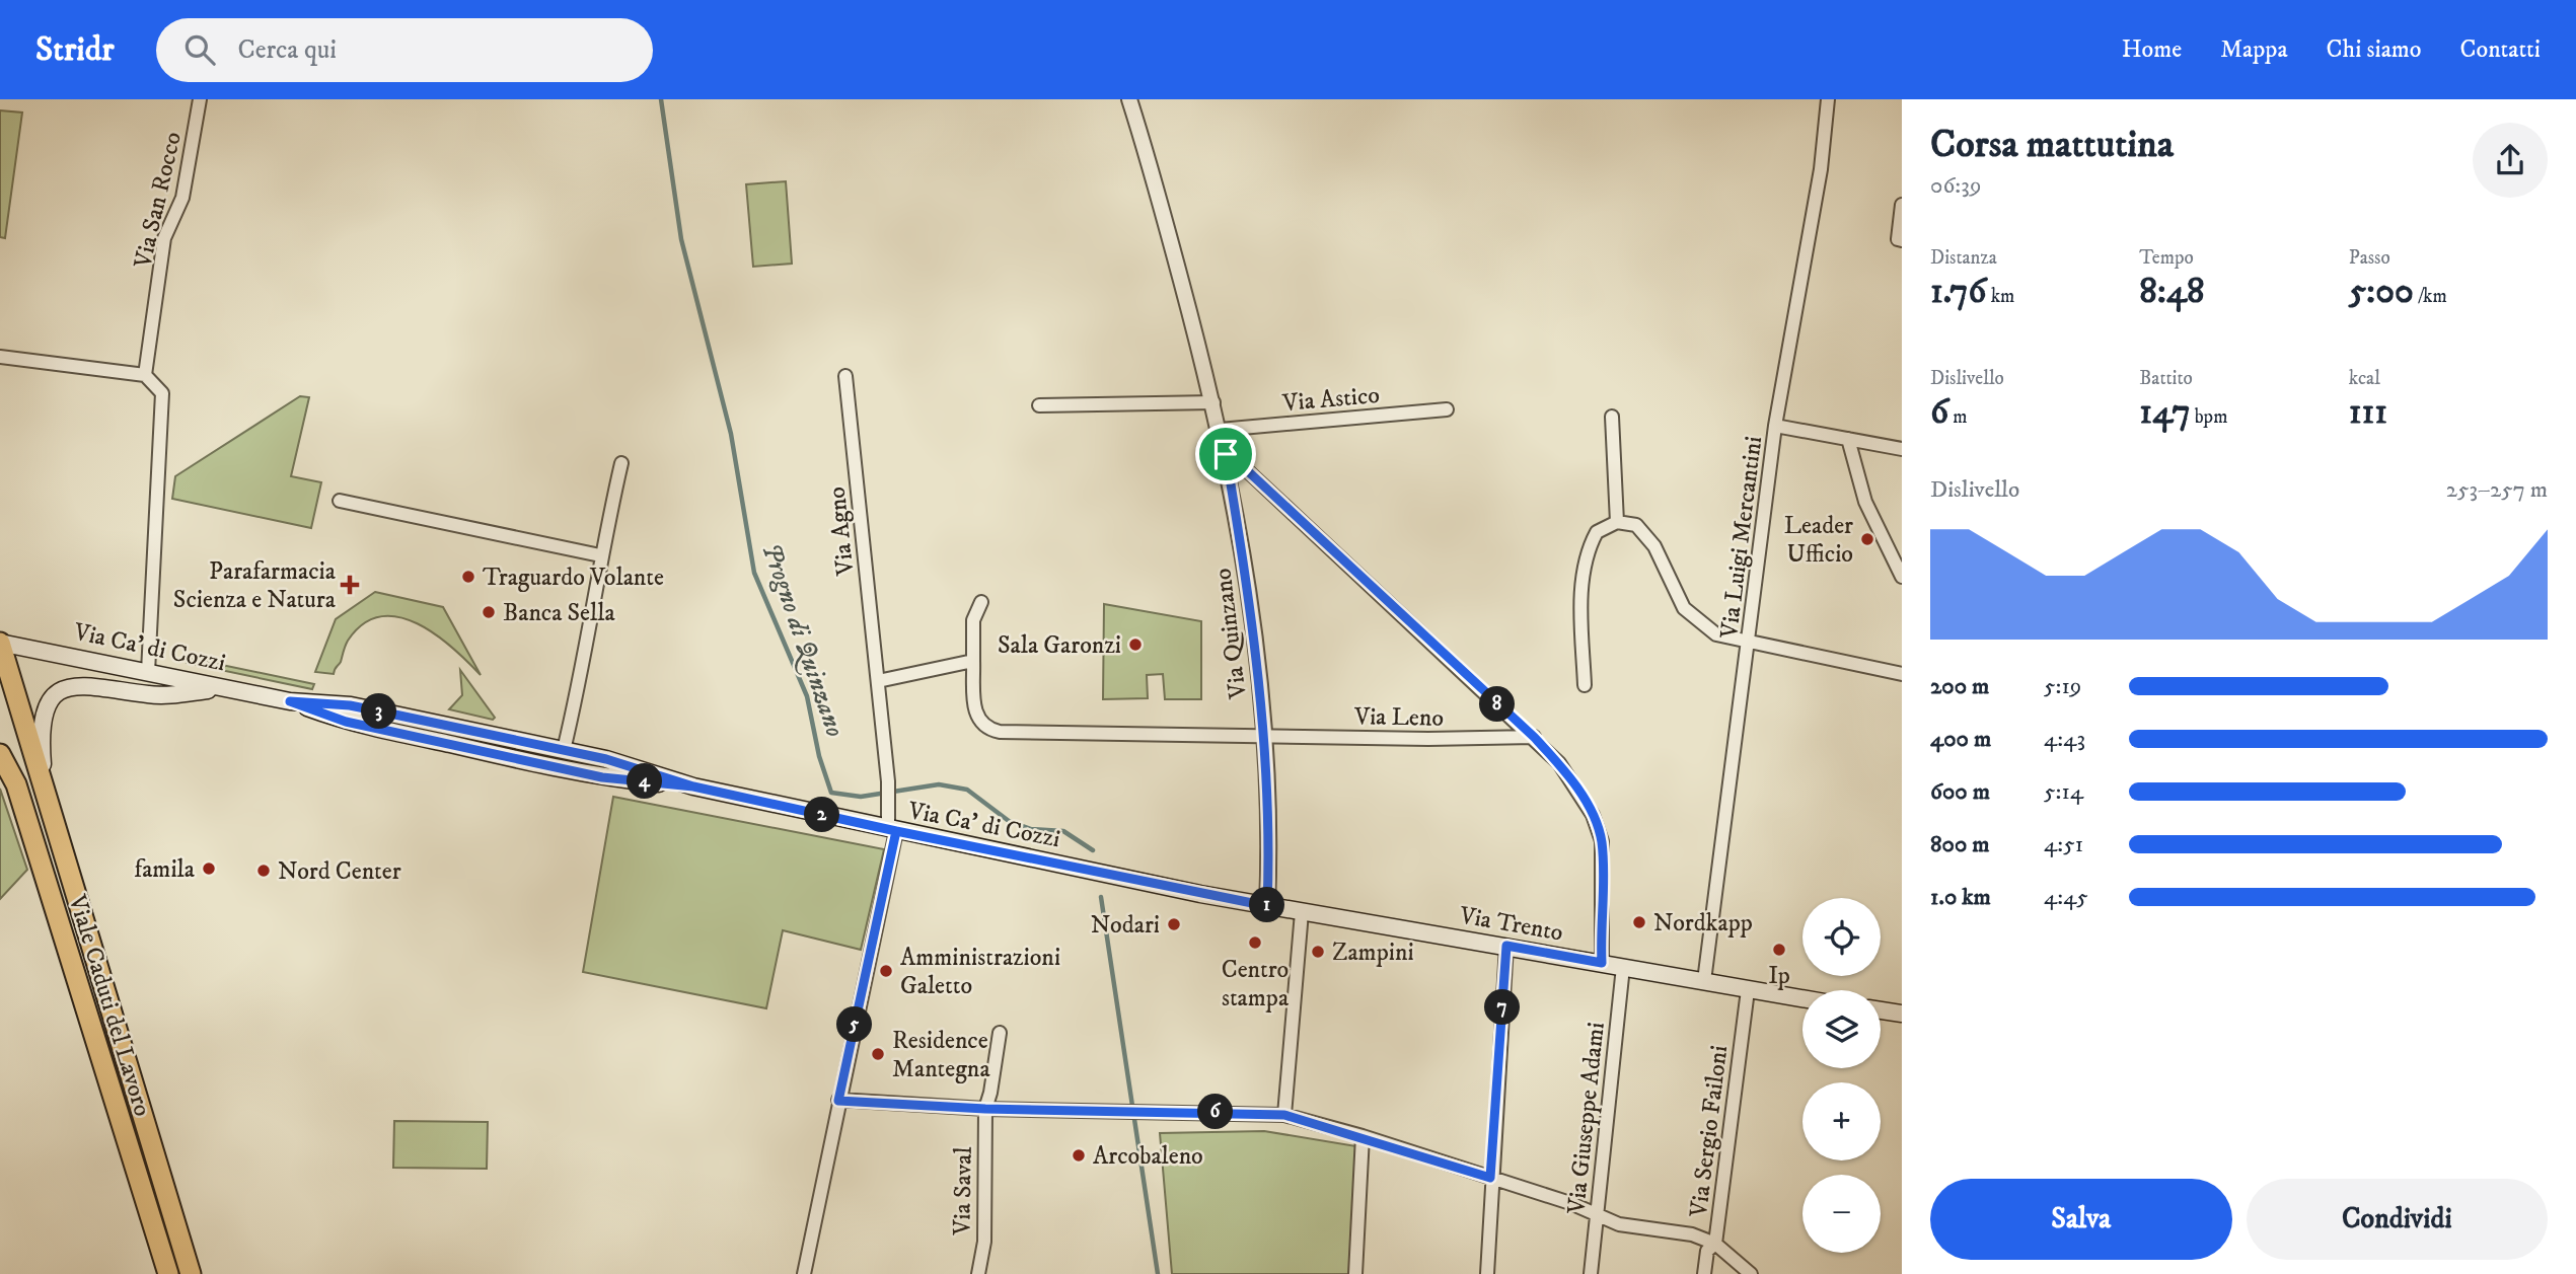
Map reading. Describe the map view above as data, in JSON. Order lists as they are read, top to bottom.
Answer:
{
  "streets": {
    "main road": ["Via Ca' di Cozzi", "Via Trento", "Viale Caduti del Lavoro"],
    "street": [
      "Via San Rocco",
      "Via Astico",
      "Via Agno",
      "Via Luigi Mercantini",
      "Via Quinzano",
      "Via Leno",
      "Via Giuseppe Adami",
      "Via Sergio Failoni",
      "Via Saval"
    ]
  },
  "crossings": [
    ["Via San Rocco", "Via Ca' di Cozzi"],
    ["Via Astico", "Via Quinzano"],
    ["Via Agno", "Via Ca' di Cozzi"],
    ["Via Luigi Mercantini", "Via Trento"],
    ["Via Quinzano", "Via Ca' di Cozzi"],
    ["Via Quinzano", "Via Leno"],
    ["Via Quinzano", "Via Trento"],
    ["Via Ca' di Cozzi", "Via Trento"],
    ["Via Ca' di Cozzi", "Viale Caduti del Lavoro"],
    ["Via Trento", "Via Giuseppe Adami"],
    ["Via Trento", "Via Sergio Failoni"]
  ],
  "water": ["Progno di Quinzano"],
  "places": {
    "other": [
      "Leader Ufficio",
      "Traguardo Volante",
      "Banca Sella",
      "Sala Garonzi",
      "famila",
      "Nord Center",
      "Nordkapp",
      "Nodari",
      "Centro stampa",
      "Ip",
      "Zampini",
      "Amministrazioni Galetto",
      "Residence Mantegna",
      "Arcobaleno"
    ],
    "health": ["Parafarmacia Scienza e Natura"]
  },
  "page": {
    "header": "Stridr",
    "search": "Cerca qui",
    "nav": [
      "Home",
      "Mappa",
      "Chi siamo",
      "Contatti"
    ],
    "heading": ["Corsa mattutina", "06:39"],
    "stats": [
      ["Distanza", "1.76 km"],
      ["Tempo", "8:48"],
      ["Passo", "5:00 /km"],
      ["Dislivello", "6 m"],
      ["Battito", "147 bpm"],
      ["kcal", "111"]
    ],
    "chart": ["Dislivello", "253–257 m"],
    "list": [
      {
        "name": "200 m",
        "note": "5:19"
      },
      {
        "name": "400 m",
        "note": "4:43"
      },
      {
        "name": "600 m",
        "note": "5:14"
      },
      {
        "name": "800 m",
        "note": "4:51"
      },
      {
        "name": "1.0 km",
        "note": "4:45"
      }
    ],
    "pins": [
      "8",
      "3",
      "4",
      "2",
      "1",
      "7",
      "5",
      "6"
    ],
    "map_buttons": ["+", "−"],
    "buttons": ["Salva", "Condividi"]
  }
}
